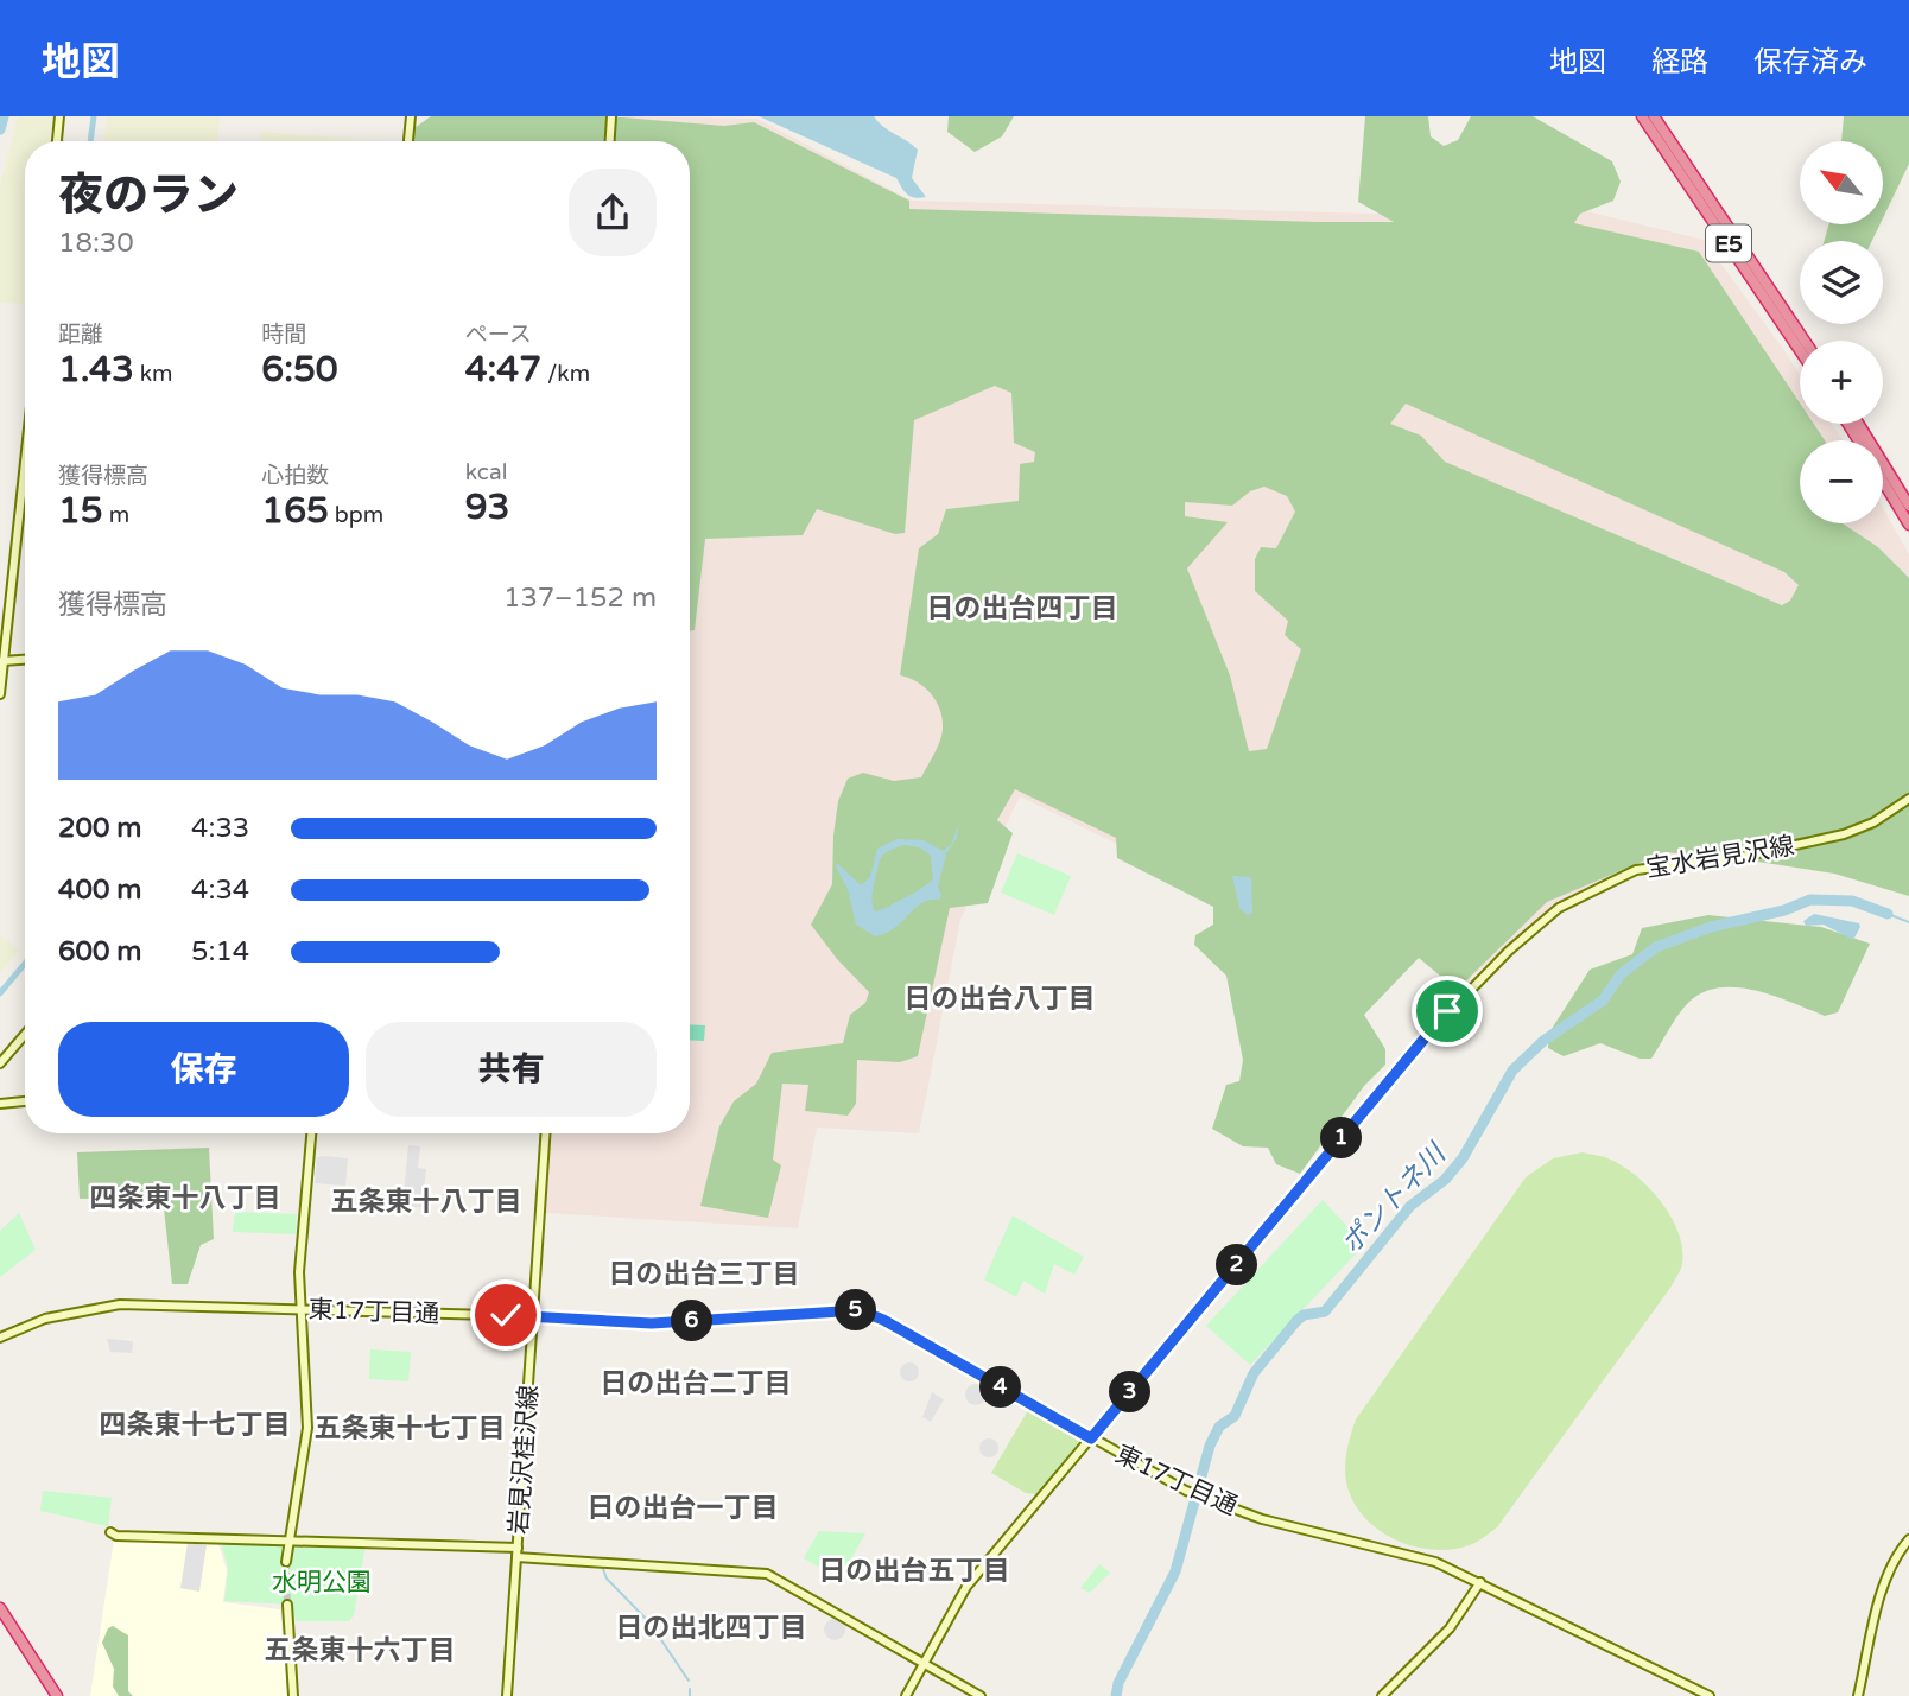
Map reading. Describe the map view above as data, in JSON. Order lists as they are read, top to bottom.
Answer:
{
  "streets": {
    "highway": ["E5"],
    "street": ["宝水岩見沢線", "東17丁目通", "岩見沢桂沢線"]
  },
  "crossings": [
    ["宝水岩見沢線", "東17丁目通"],
    ["東17丁目通", "岩見沢桂沢線"]
  ],
  "districts": [
    "日の出台四丁目",
    "日の出台八丁目",
    "四条東十八丁目",
    "五条東十八丁目",
    "日の出台三丁目",
    "日の出台二丁目",
    "四条東十七丁目",
    "五条東十七丁目",
    "日の出台一丁目",
    "日の出台五丁目",
    "日の出北四丁目",
    "五条東十六丁目"
  ],
  "water": ["ポントネ川"],
  "parks": ["水明公園"],
  "north": "top left",
  "page": {
    "header": "地図",
    "nav": ["地図", "経路", "保存済み"],
    "map_buttons": ["+", "−"],
    "heading": ["夜のラン", "18:30"],
    "stats": [
      ["距離", "1.43 km"],
      ["時間", "6:50"],
      ["ペース", "4:47 /km"],
      ["獲得標高", "15 m"],
      ["心拍数", "165 bpm"],
      ["kcal", "93"]
    ],
    "chart": ["獲得標高", "137–152 m"],
    "list": [
      {
        "name": "200 m",
        "note": "4:33"
      },
      {
        "name": "400 m",
        "note": "4:34"
      },
      {
        "name": "600 m",
        "note": "5:14"
      }
    ],
    "buttons": ["保存", "共有"],
    "pins": [
      "1",
      "2",
      "5",
      "6",
      "4",
      "3"
    ]
  }
}
